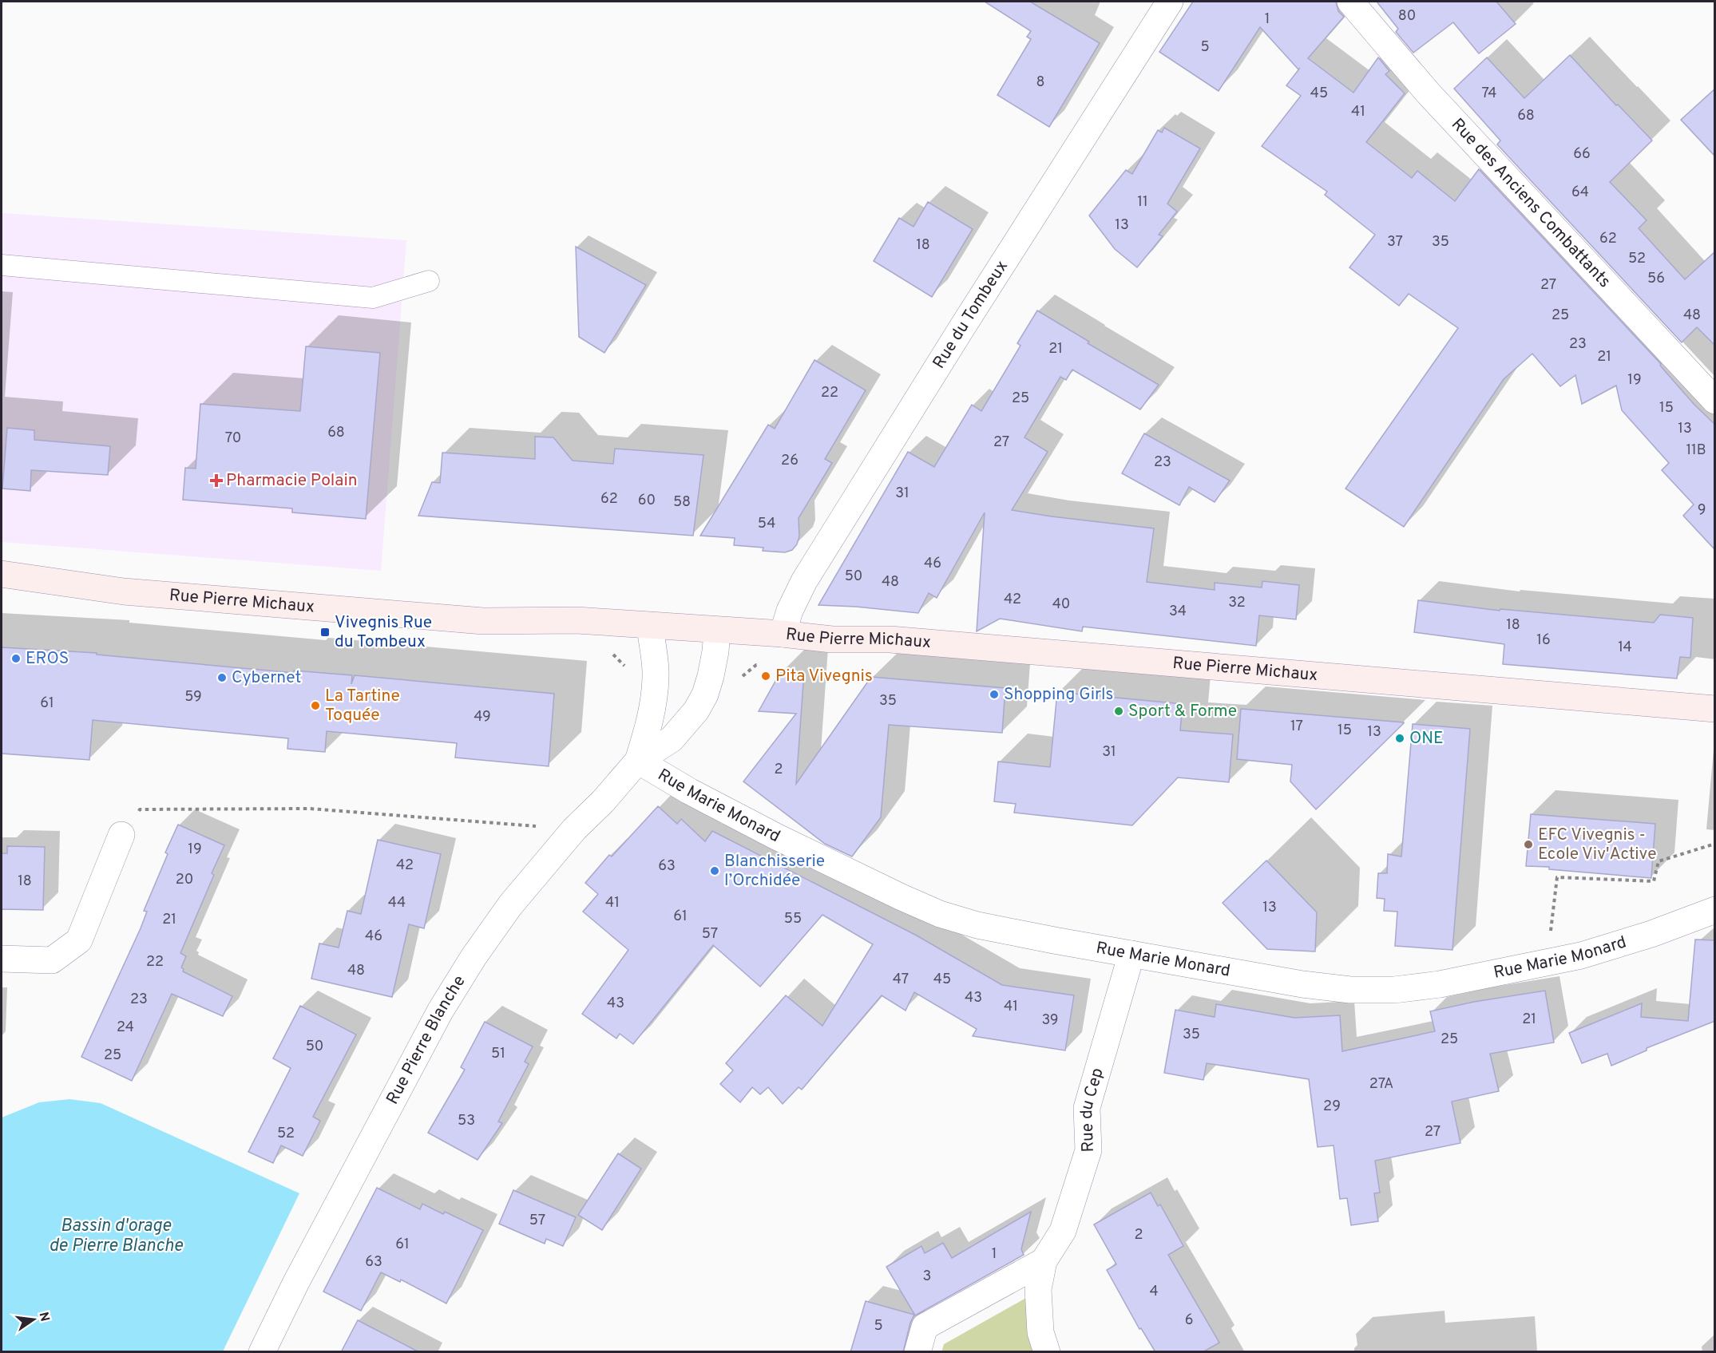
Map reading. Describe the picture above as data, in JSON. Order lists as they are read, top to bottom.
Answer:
{
  "streets": {
    "main road": ["Rue Pierre Michaux"],
    "street": [
      "Rue des Anciens Combattants",
      "Rue du Tombeux",
      "Rue Marie Monard",
      "Rue Pierre Blanche",
      "Rue du Cep"
    ]
  },
  "crossings": [
    ["Rue du Tombeux", "Rue Pierre Michaux"],
    ["Rue Pierre Michaux", "Rue Pierre Blanche"],
    ["Rue Marie Monard", "Rue Pierre Blanche"],
    ["Rue Marie Monard", "Rue du Cep"]
  ],
  "water": ["Bassin d'orage de Pierre Blanche"],
  "places": {
    "health": ["Pharmacie Polain"],
    "transit": ["Vivegnis Rue du Tombeux"],
    "other": [
      "EROS",
      "Pita Vivegnis",
      "Cybernet",
      "Shopping Girls",
      "La Tartine Toquée",
      "Sport & Forme",
      "ONE",
      "EFC Vivegnis - Ecole Viv'Active",
      "Blanchisserie l’Orchidée"
    ]
  },
  "house_numbers": [
    "80",
    "1",
    "5",
    "8",
    "45",
    "74",
    "41",
    "68",
    "66",
    "64",
    "11",
    "13",
    "62",
    "37",
    "35",
    "18",
    "52",
    "56",
    "27",
    "25",
    "48",
    "23",
    "21",
    "21",
    "19",
    "22",
    "25",
    "15",
    "13",
    "68",
    "70",
    "27",
    "11B",
    "26",
    "23",
    "31",
    "62",
    "60",
    "58",
    "9",
    "54",
    "46",
    "50",
    "48",
    "42",
    "32",
    "40",
    "34",
    "18",
    "16",
    "14",
    "59",
    "35",
    "61",
    "49",
    "17",
    "15",
    "13",
    "31",
    "2",
    "19",
    "42",
    "63",
    "20",
    "18",
    "44",
    "41",
    "13",
    "61",
    "55",
    "21",
    "57",
    "46",
    "22",
    "48",
    "47",
    "45",
    "43",
    "23",
    "43",
    "41",
    "21",
    "39",
    "24",
    "35",
    "25",
    "50",
    "51",
    "25",
    "27A",
    "29",
    "53",
    "27",
    "52",
    "57",
    "2",
    "61",
    "1",
    "63",
    "3",
    "4",
    "6",
    "5"
  ],
  "north": "right"
}
